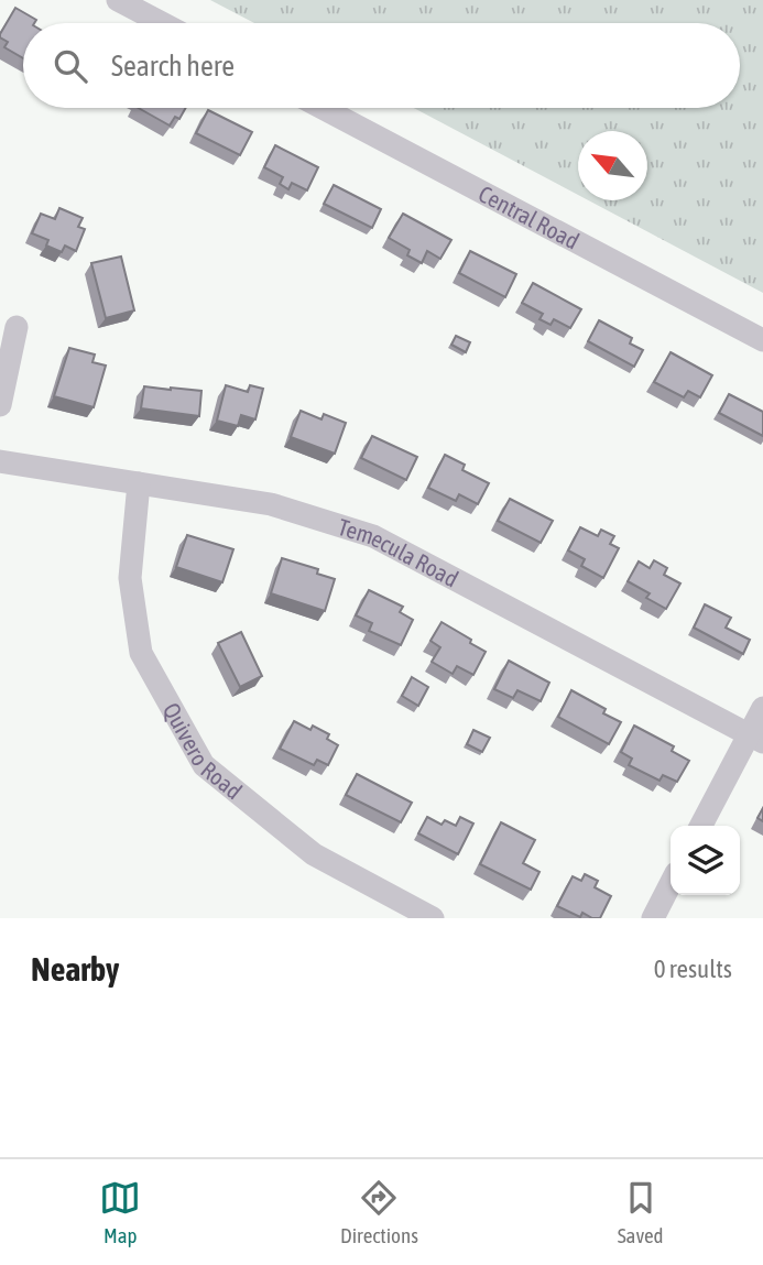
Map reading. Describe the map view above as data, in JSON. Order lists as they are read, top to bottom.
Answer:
{
  "streets": {
    "street": ["Central Road", "Temecula Road", "Quivero Road"]
  },
  "crossings": [
    ["Temecula Road", "Quivero Road"]
  ],
  "north": "top left",
  "page": {
    "search": "Search here",
    "heading": ["Nearby", "0 results"],
    "nav": ["Map", "Directions", "Saved"]
  }
}
